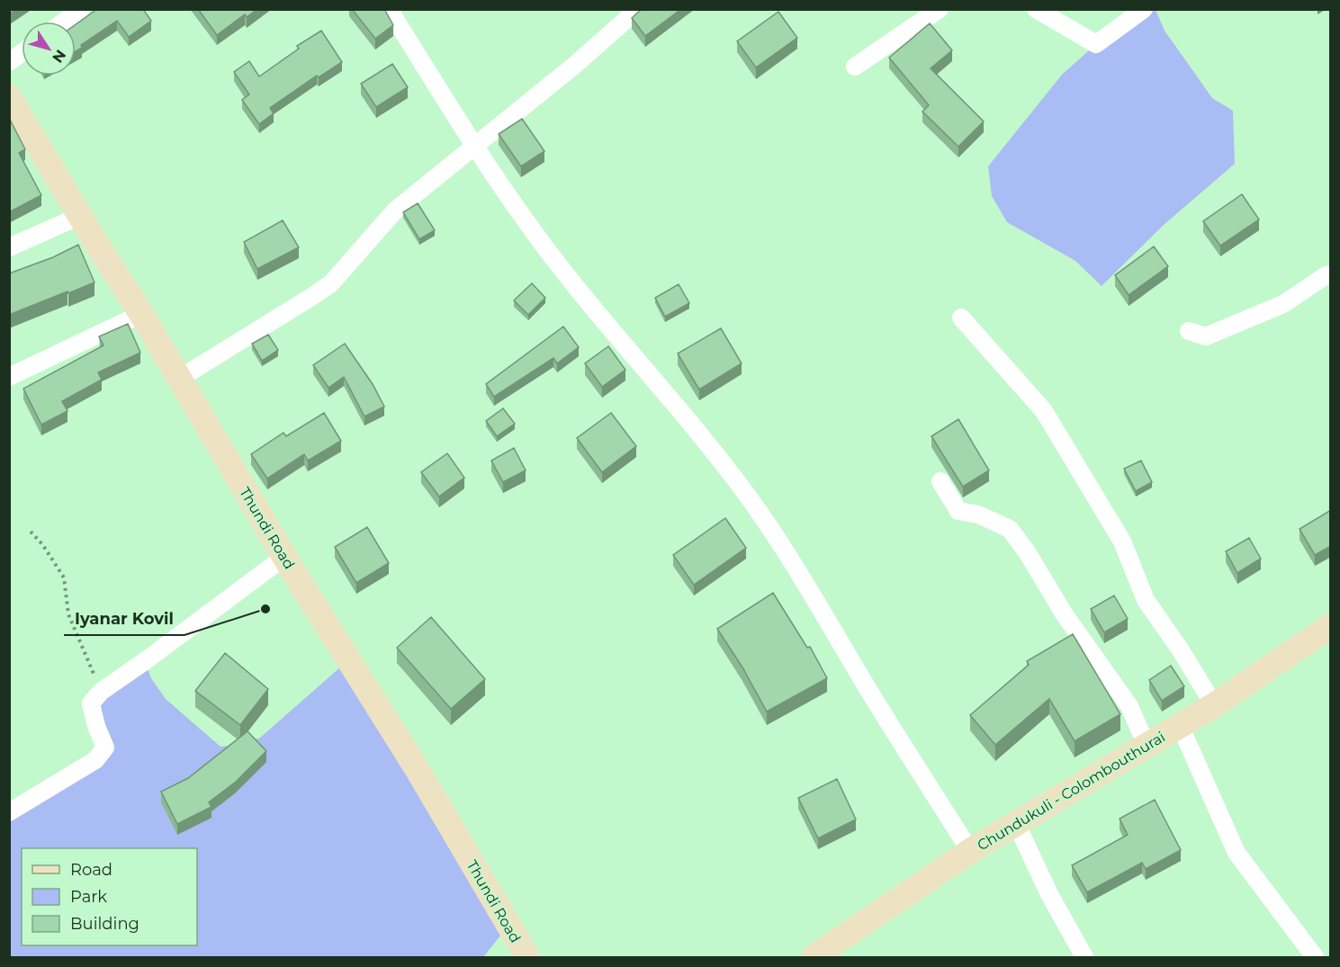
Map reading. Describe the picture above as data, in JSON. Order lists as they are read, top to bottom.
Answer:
{
  "streets": {
    "main road": ["Thundi Road", "Chundukuli - Colombouthurai"]
  },
  "places": ["Iyanar Kovil"],
  "legend": ["Road", "Park", "Building"],
  "north": "bottom right"
}
